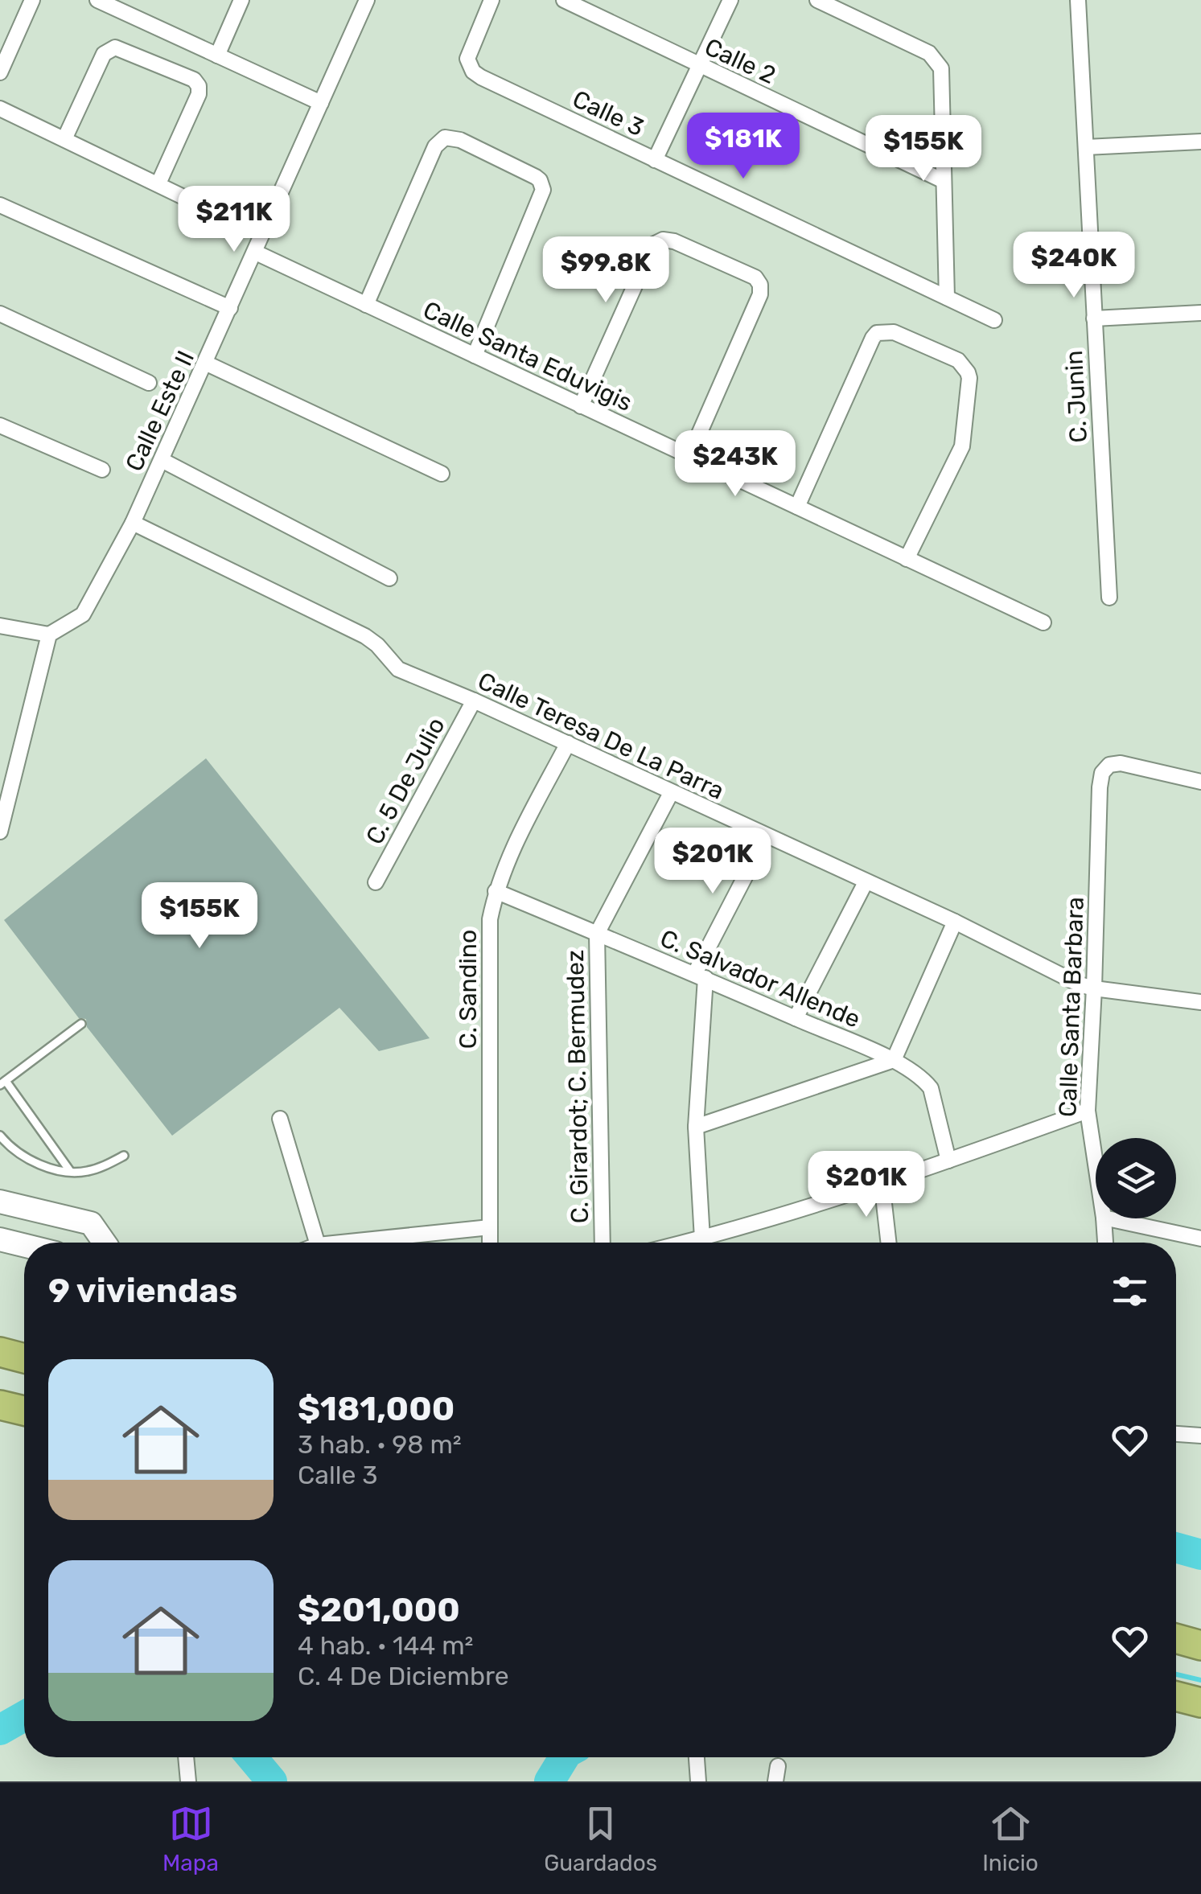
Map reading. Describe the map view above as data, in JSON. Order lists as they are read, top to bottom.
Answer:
{
  "streets": {
    "street": [
      "Calle 2",
      "Calle 3",
      "Calle Santa Eduvigis",
      "C. Junin",
      "Calle Este II",
      "Calle Teresa De La Parra",
      "C. 5 De Julio",
      "C. Salvador Allende",
      "C. Sandino",
      "Calle Santa Barbara",
      "C. Girardot; C. Bermudez"
    ]
  },
  "crossings": [
    ["Calle Santa Eduvigis", "Calle Este II"],
    ["Calle Este II", "Calle Teresa De La Parra"],
    ["Calle Teresa De La Parra", "C. 5 De Julio"],
    ["Calle Teresa De La Parra", "C. Sandino"],
    ["Calle Teresa De La Parra", "Calle Santa Barbara"],
    ["Calle Teresa De La Parra", "C. Girardot; C. Bermudez"],
    ["C. Salvador Allende", "C. Sandino"],
    ["C. Salvador Allende", "C. Girardot; C. Bermudez"]
  ],
  "page": {
    "price": [
      "$181K",
      "$155K",
      "$211K",
      "$240K",
      "$99.8K",
      "$243K",
      "$201K",
      "$155K",
      "$201K"
    ],
    "heading": "9 viviendas",
    "list": [
      {
        "name": "$181,000",
        "note": "3 hab. · 98 m² · Calle 3"
      },
      {
        "name": "$201,000",
        "note": "4 hab. · 144 m² · C. 4 De Diciembre"
      }
    ],
    "tabs": ["Mapa", "Guardados", "Inicio"]
  }
}
